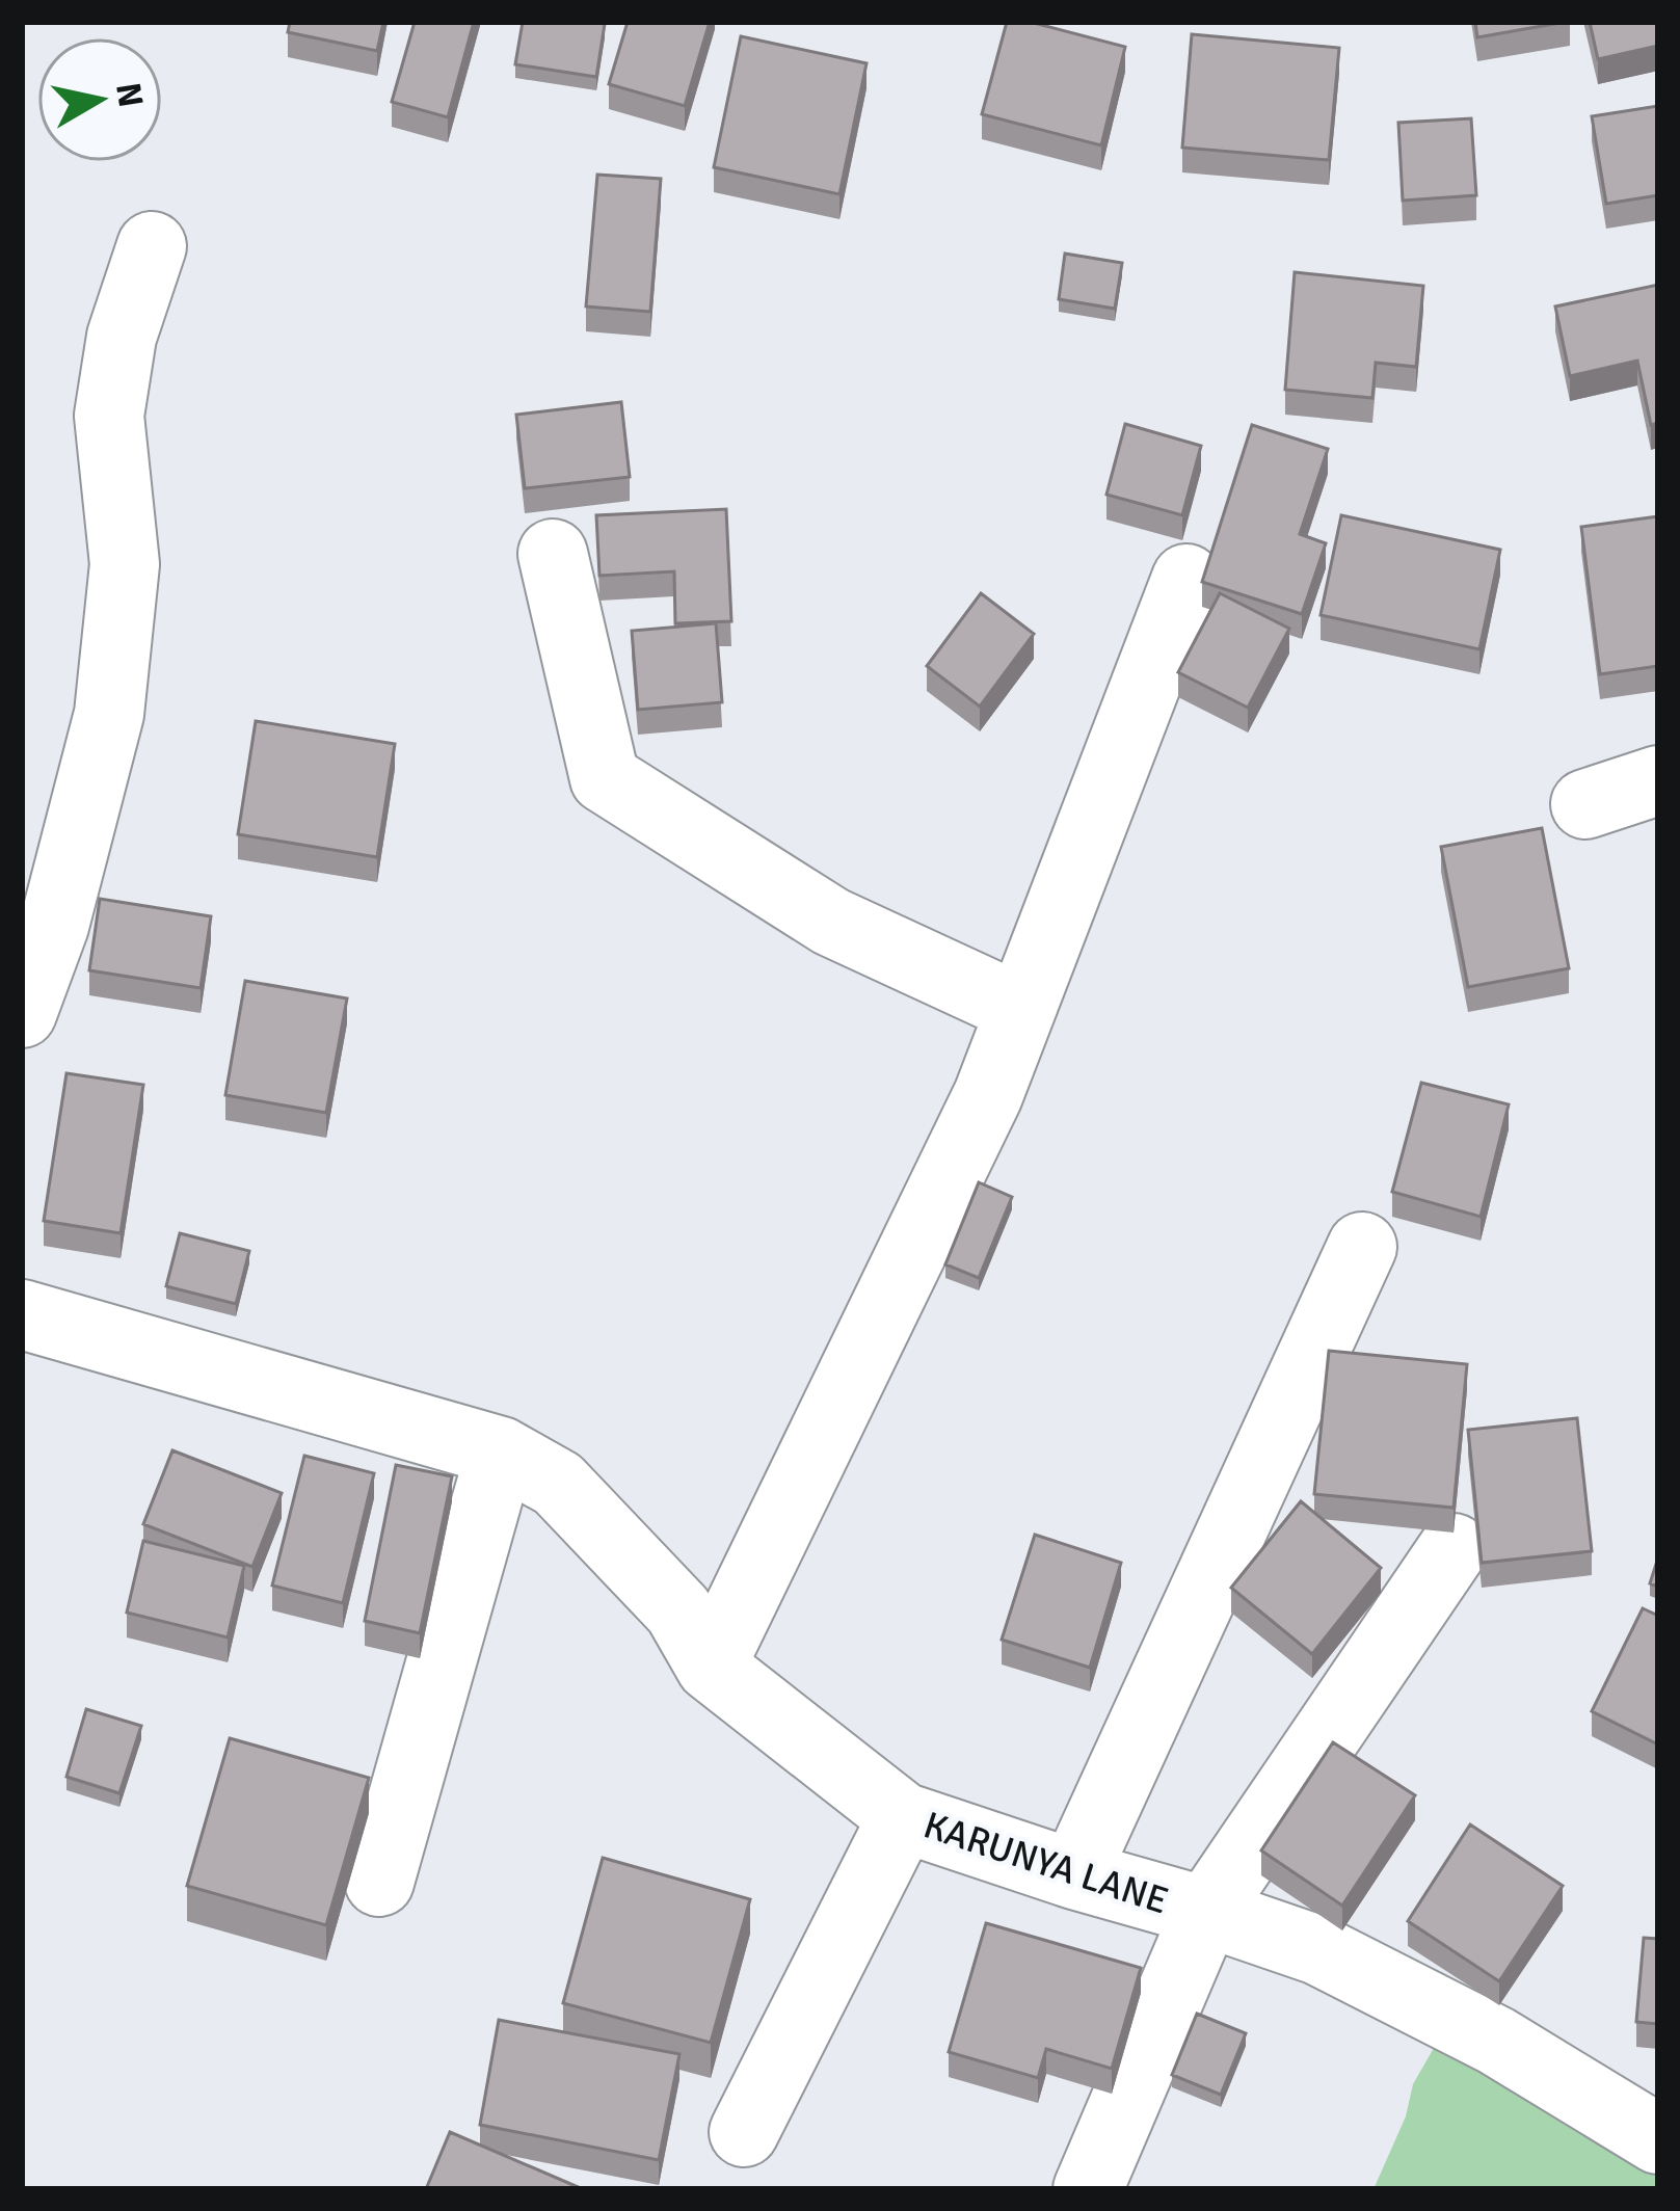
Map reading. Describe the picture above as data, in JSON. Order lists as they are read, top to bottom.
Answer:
{
  "streets": {
    "street": ["KARUNYA LANE"]
  },
  "north": "right"
}
